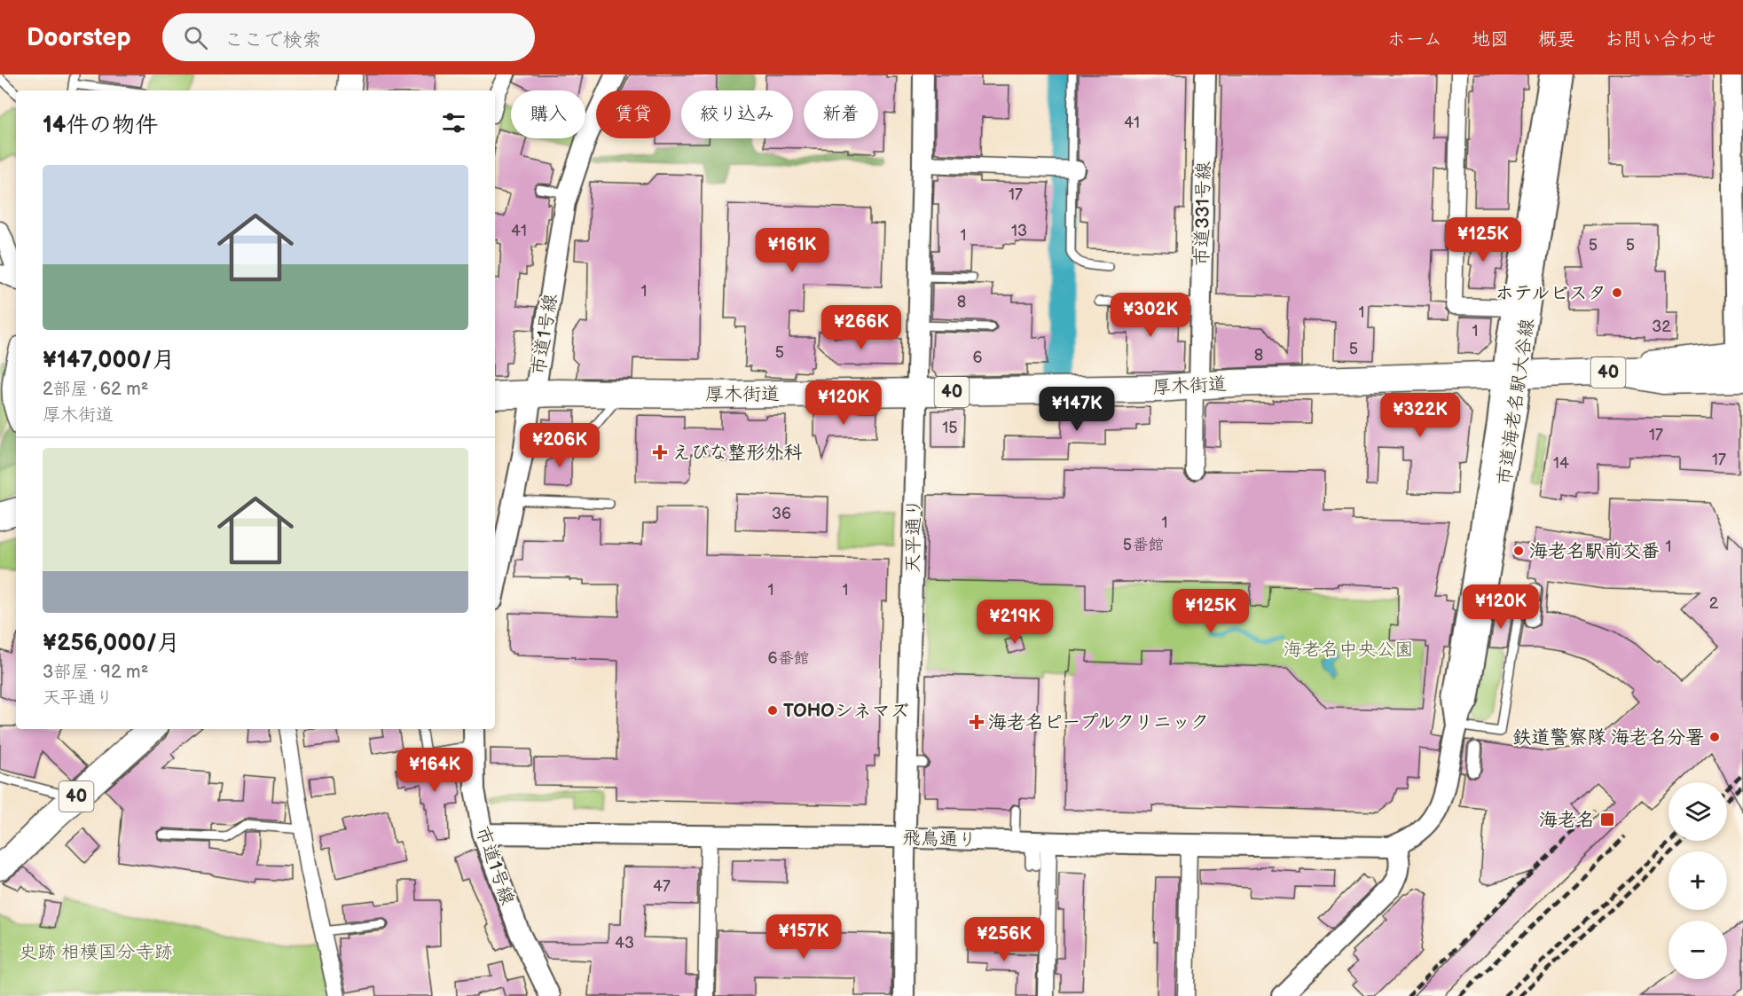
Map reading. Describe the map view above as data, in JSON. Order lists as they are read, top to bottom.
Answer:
{
  "streets": {
    "main road": ["40", "厚木街道"],
    "street": [
      "市道331号線",
      "市道1号線",
      "市道海老名駅大谷線",
      "天平通り",
      "飛鳥通り"
    ]
  },
  "crossings": [
    ["市道331号線", "厚木街道"],
    ["市道1号線", "厚木街道"],
    ["市道1号線", "飛鳥通り"],
    ["厚木街道", "市道海老名駅大谷線"],
    ["厚木街道", "天平通り"],
    ["市道海老名駅大谷線", "飛鳥通り"],
    ["天平通り", "飛鳥通り"]
  ],
  "parks": ["海老名中央公園", "史跡 相模国分寺跡"],
  "places": {
    "other": [
      "ホテルビスタ",
      "海老名駅前交番",
      "TOHOシネマズ",
      "鉄道警察隊 海老名分署"
    ],
    "health": ["えびな整形外科", "海老名ピープルクリニック"],
    "transit": ["海老名"]
  },
  "house_numbers": [
    "41",
    "17",
    "41",
    "13",
    "1",
    "5",
    "5",
    "1",
    "8",
    "1",
    "32",
    "1",
    "5",
    "5",
    "8",
    "6",
    "15",
    "17",
    "17",
    "14",
    "36",
    "1",
    "5番館",
    "1",
    "1",
    "1",
    "2",
    "6番館",
    "47",
    "43"
  ],
  "page": {
    "header": "Doorstep",
    "search": "ここで検索",
    "nav": [
      "ホーム",
      "地図",
      "概要",
      "お問い合わせ"
    ],
    "chip": [
      "購入",
      "賃貸",
      "絞り込み",
      "新着"
    ],
    "heading": "14件の物件",
    "list": [
      {
        "name": "¥147,000/月",
        "note": "2部屋 · 62 m² · 厚木街道"
      },
      {
        "name": "¥256,000/月",
        "note": "3部屋 · 92 m² · 天平通り"
      }
    ],
    "price": [
      "¥125K",
      "¥161K",
      "¥302K",
      "¥266K",
      "¥120K",
      "¥147K",
      "¥322K",
      "¥206K",
      "¥120K",
      "¥125K",
      "¥219K",
      "¥164K",
      "¥157K",
      "¥256K"
    ],
    "map_buttons": ["+", "−"]
  }
}
